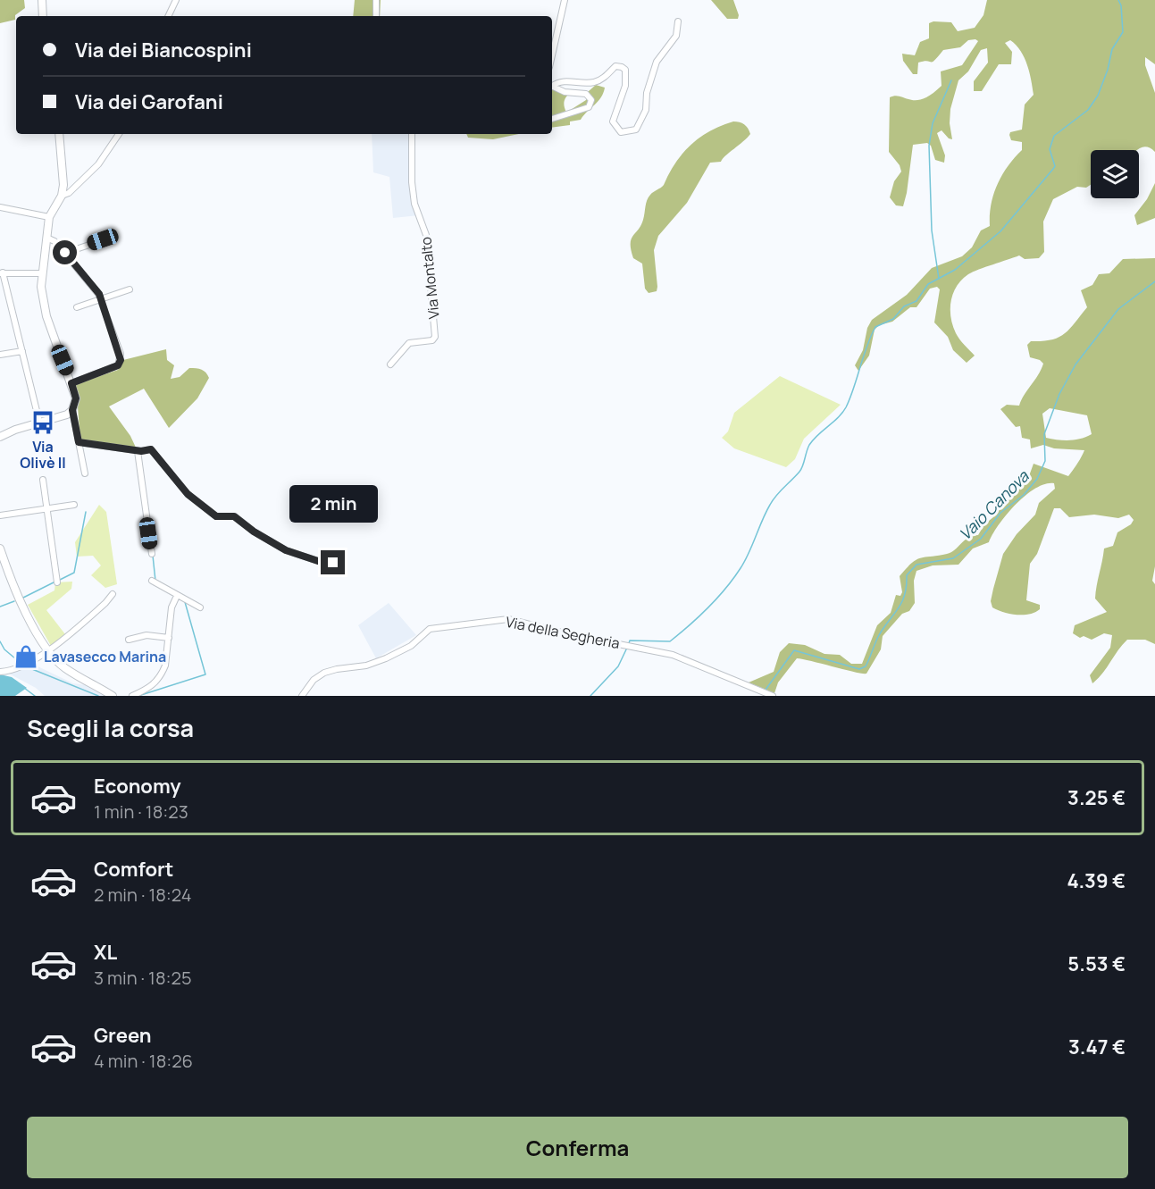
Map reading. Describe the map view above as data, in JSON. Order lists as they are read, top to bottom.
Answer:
{
  "streets": {
    "street": ["Via Montalto", "Via della Segheria"]
  },
  "water": ["Vaio Canova"],
  "places": {
    "bus stop": ["Via Olivè II"],
    "shop": ["Lavasecco Marina"]
  },
  "page": {
    "banner": ["Via dei Biancospini", "Via dei Garofani"],
    "bubble": "2 min",
    "heading": "Scegli la corsa",
    "list": [
      {
        "name": "Economy",
        "note": "1 min · 18:23",
        "value": "3.25 €"
      },
      {
        "name": "Comfort",
        "note": "2 min · 18:24",
        "value": "4.39 €"
      },
      {
        "name": "XL",
        "note": "3 min · 18:25",
        "value": "5.53 €"
      },
      {
        "name": "Green",
        "note": "4 min · 18:26",
        "value": "3.47 €"
      }
    ],
    "buttons": "Conferma"
  }
}
